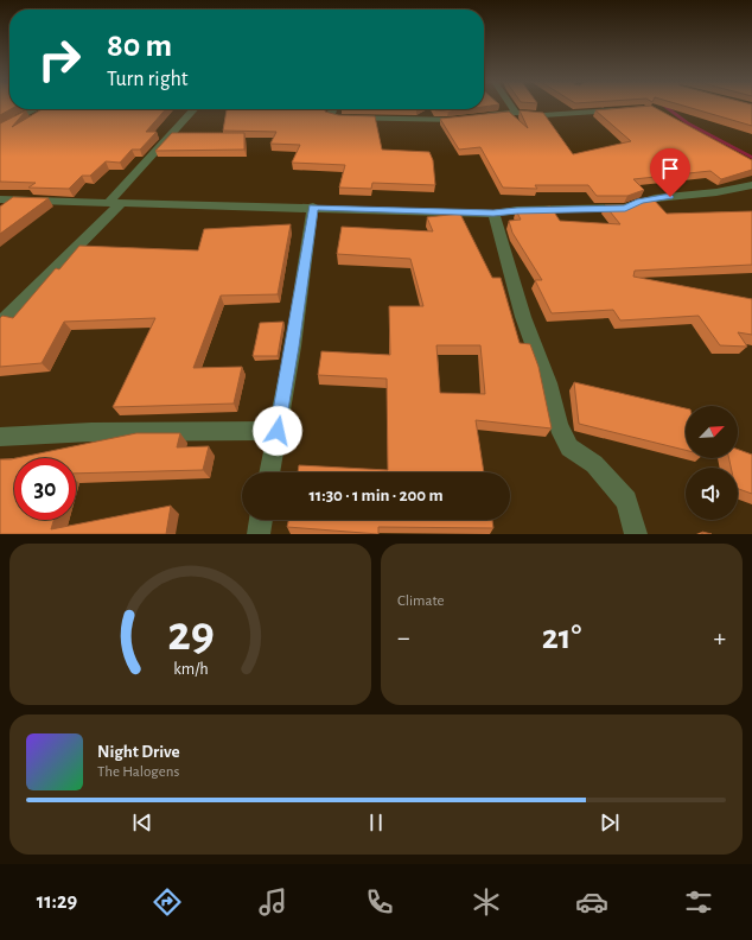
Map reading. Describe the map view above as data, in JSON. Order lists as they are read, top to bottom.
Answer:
{
  "north": "top right",
  "page": {
    "turn": ["80 m", "Turn right"],
    "limit": "30",
    "trip": "11:30 · 1 min · 200 m",
    "tile": "Climate",
    "heat": ["−", "21°", "+"],
    "song": ["Night Drive", "The Halogens"],
    "tabs": "11:29",
    "gauge": ["29", "km/h"]
  }
}
